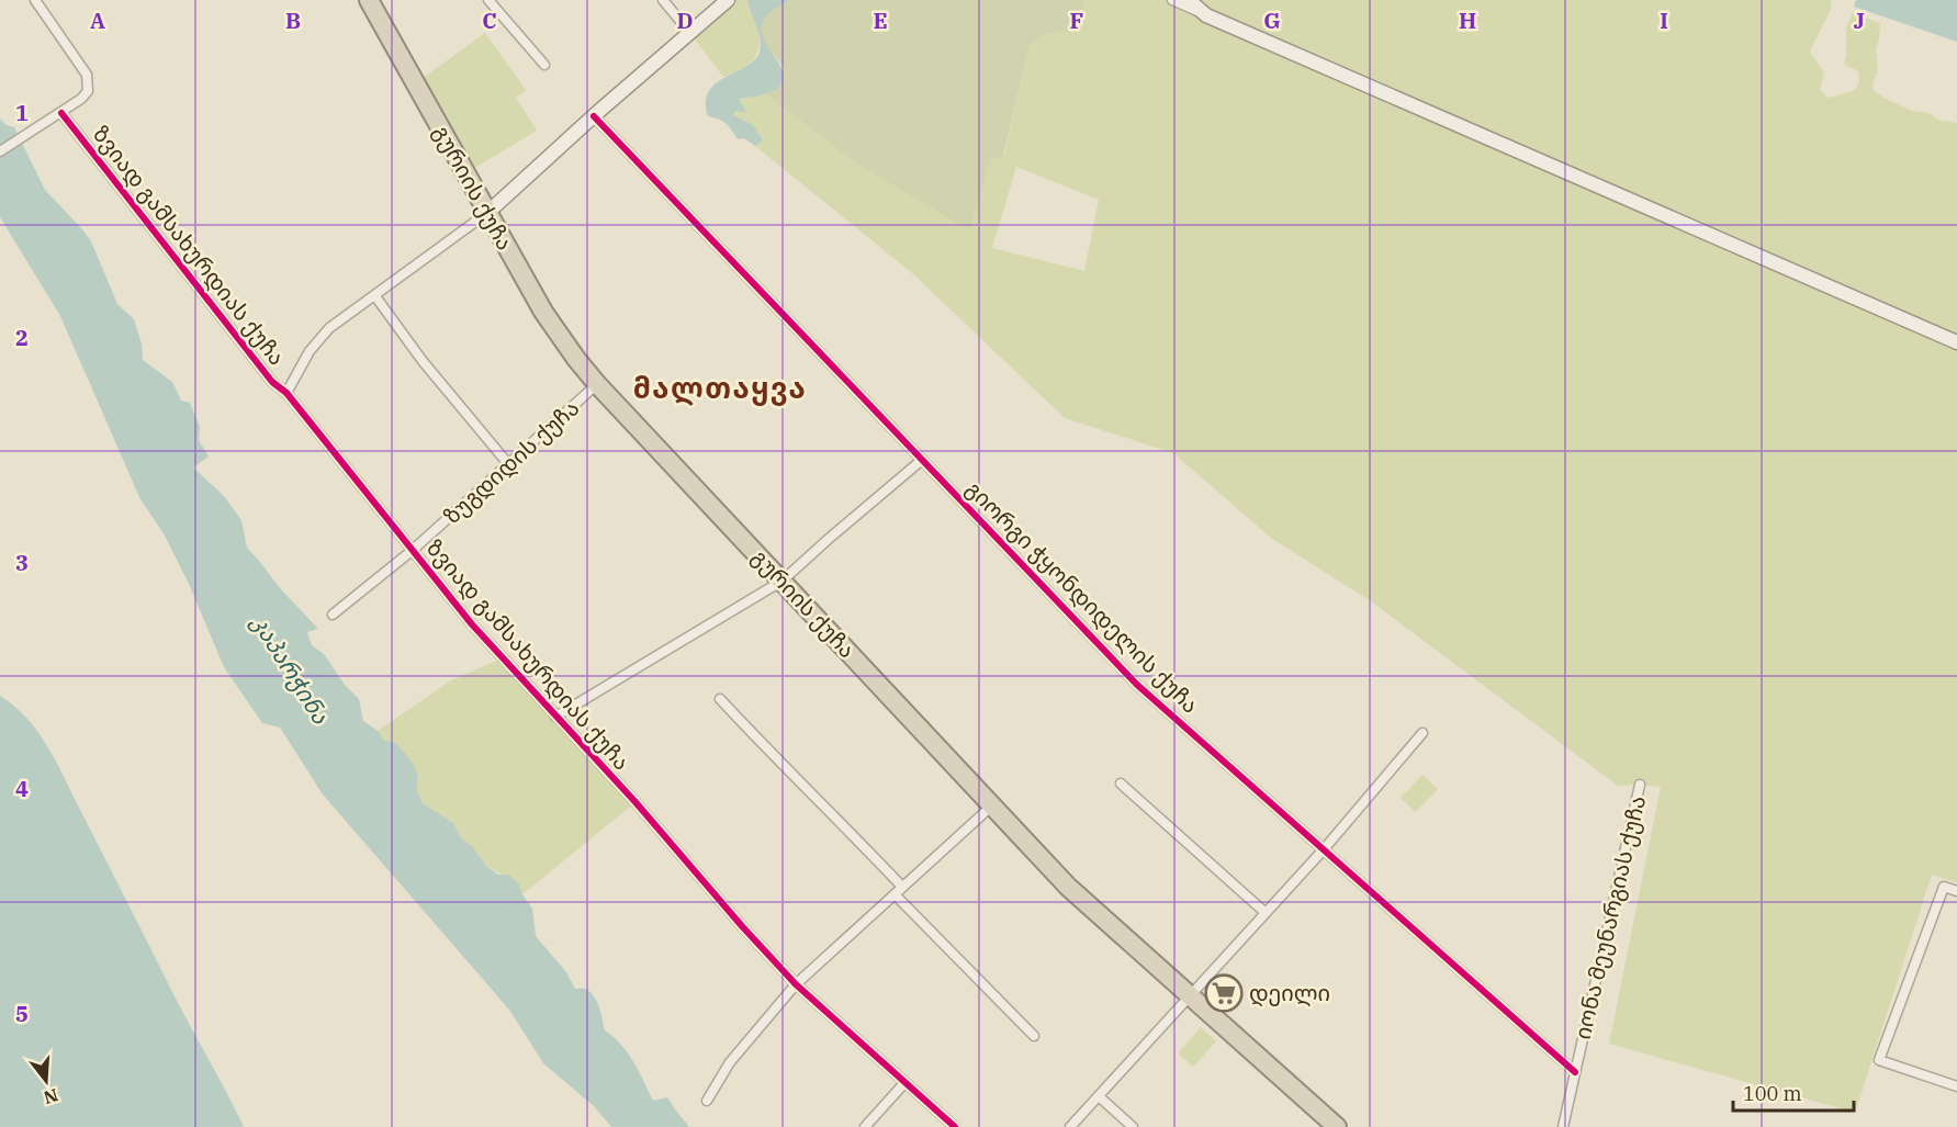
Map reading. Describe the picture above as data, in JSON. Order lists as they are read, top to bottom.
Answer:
{
  "streets": {
    "highway": ["გურიის ქუჩა"],
    "street": [
      "ზვიად გამსახურდიას ქუჩა",
      "ზუგდიდის ქუჩა",
      "გიორგი ჭყონდიდელის ქუჩა",
      "იონა მეუნარგიას ქუჩა"
    ]
  },
  "crossings": [
    ["გურიის ქუჩა", "ზუგდიდის ქუჩა"],
    ["ზვიად გამსახურდიას ქუჩა", "ზუგდიდის ქუჩა"],
    ["გიორგი ჭყონდიდელის ქუჩა", "იონა მეუნარგიას ქუჩა"]
  ],
  "districts": ["მალთაყვა"],
  "water": ["კაპარჭინა"],
  "places": {
    "supermarket": ["დეილი"]
  },
  "scale_bar": "100 m",
  "north": "bottom",
  "grid": {
    "columns": [
      "A",
      "B",
      "C",
      "D",
      "E",
      "F",
      "G",
      "H",
      "I",
      "J"
    ],
    "rows": [
      "1",
      "2",
      "3",
      "4",
      "5"
    ]
  }
}
